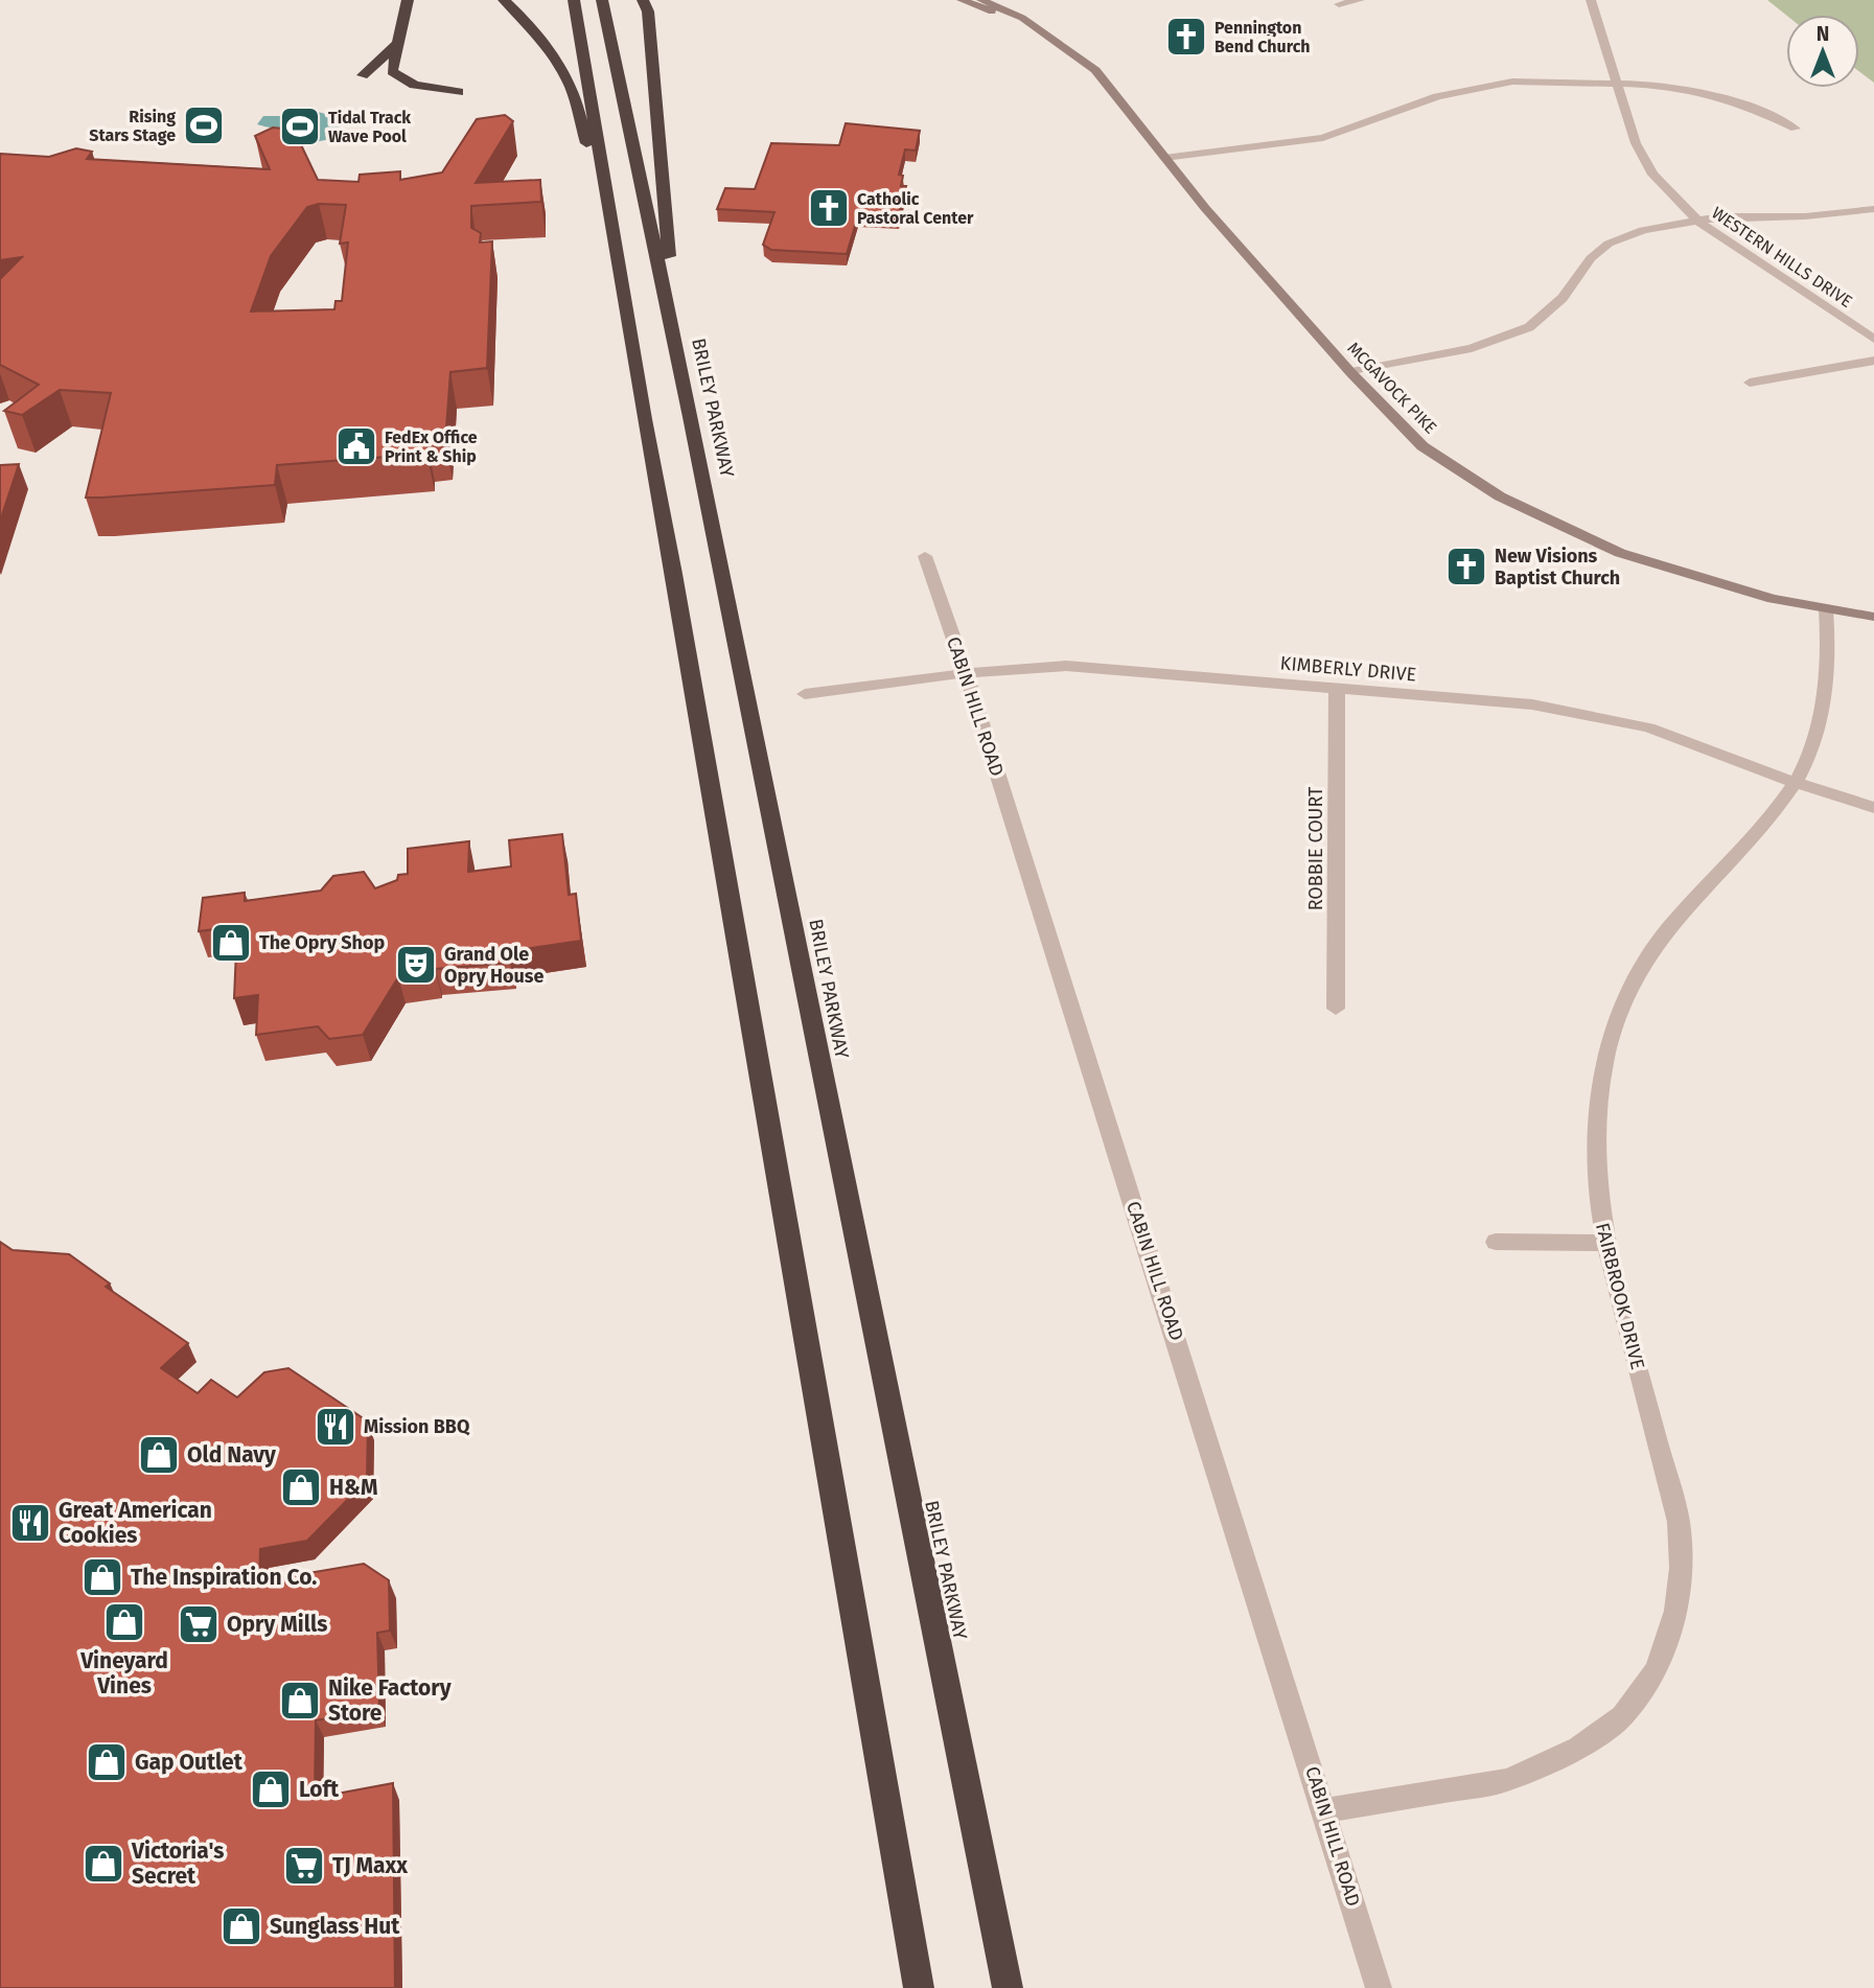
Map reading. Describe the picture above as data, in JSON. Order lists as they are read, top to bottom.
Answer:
{
  "streets": {
    "highway": ["BRILEY PARKWAY"],
    "main road": ["MCGAVOCK PIKE"],
    "street": [
      "WESTERN HILLS DRIVE",
      "KIMBERLY DRIVE",
      "CABIN HILL ROAD",
      "ROBBIE COURT",
      "FAIRBROOK DRIVE"
    ]
  },
  "crossings": [
    ["MCGAVOCK PIKE", "FAIRBROOK DRIVE"],
    ["KIMBERLY DRIVE", "CABIN HILL ROAD"],
    ["KIMBERLY DRIVE", "ROBBIE COURT"],
    ["KIMBERLY DRIVE", "FAIRBROOK DRIVE"],
    ["CABIN HILL ROAD", "FAIRBROOK DRIVE"]
  ],
  "places": {
    "church": ["Pennington Bend Church", "Catholic Pastoral Center", "New Visions Baptist Church"],
    "sports": ["Rising Stars Stage", "Tidal Track Wave Pool"],
    "public building": ["FedEx Office Print & Ship"],
    "shop": [
      "The Opry Shop",
      "Old Navy",
      "H&M",
      "The Inspiration Co.",
      "Vineyard Vines",
      "Nike Factory Store",
      "Gap Outlet",
      "Loft",
      "Victoria's Secret",
      "Sunglass Hut"
    ],
    "theatre": ["Grand Ole Opry House"],
    "restaurant": ["Mission BBQ", "Great American Cookies"],
    "supermarket": ["Opry Mills", "TJ Maxx"]
  },
  "north": "top"
}
